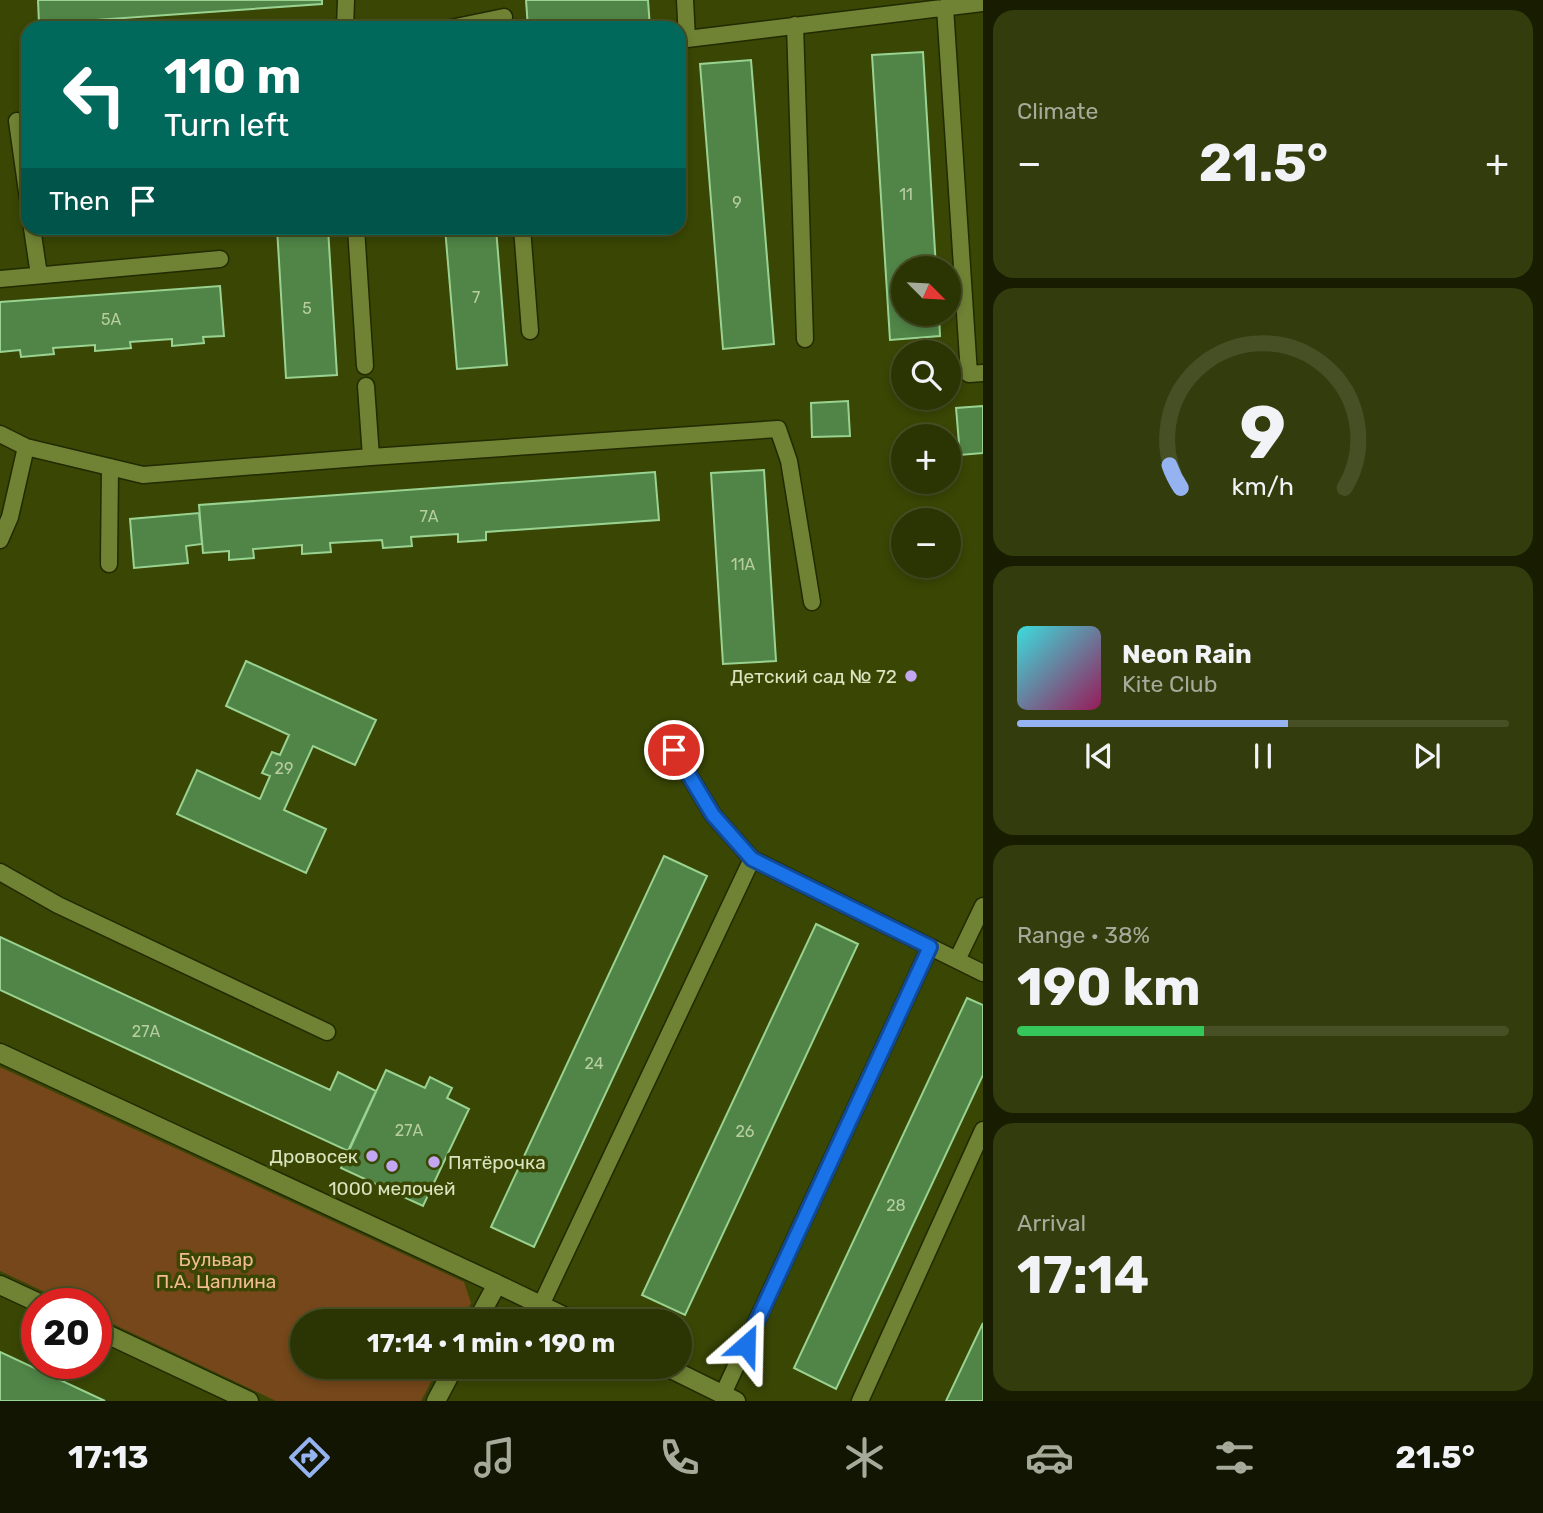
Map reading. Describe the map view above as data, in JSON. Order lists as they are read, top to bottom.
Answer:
{
  "parks": ["Бульвар П.А. Цаплина"],
  "places": [
    "Детский сад № 72",
    "Дровосек",
    "Пятёрочка",
    "1000 мелочей"
  ],
  "house_numbers": [
    "11",
    "9",
    "7",
    "5",
    "5А",
    "7А",
    "11А",
    "29",
    "27А",
    "24",
    "27А",
    "26",
    "28"
  ],
  "north": "bottom right",
  "page": {
    "tile": [
      "Climate",
      ["Range · 38%", "190 km"],
      ["Arrival", "17:14"]
    ],
    "turn": ["110 m", "Turn left"],
    "heat": ["−", "21.5°", "+"],
    "then": "Then",
    "map_buttons": ["+", "−"],
    "song": ["Neon Rain", "Kite Club"],
    "limit": "20",
    "trip": "17:14 · 1 min · 190 m",
    "tabs": ["17:13", "21.5°"],
    "gauge": ["9", "km/h"]
  }
}
